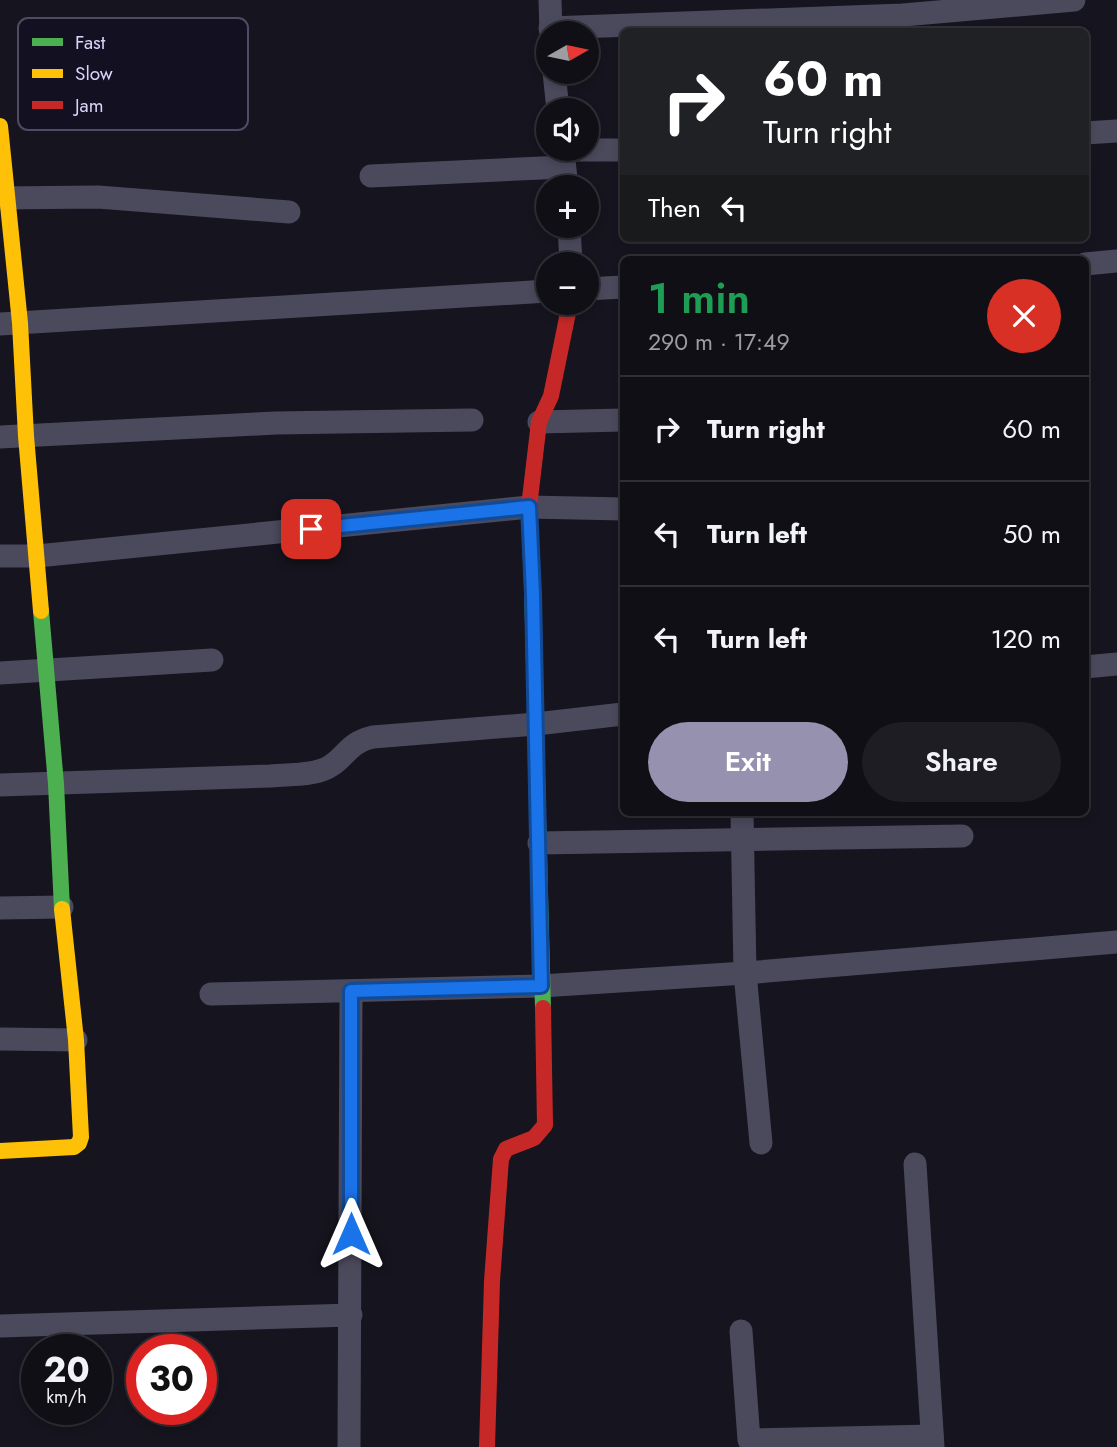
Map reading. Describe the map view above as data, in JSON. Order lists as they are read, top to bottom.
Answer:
{
  "legend": ["Fast", "Slow", "Jam"],
  "north": "right",
  "page": {
    "map_buttons": ["+", "−"],
    "turn": ["60 m", "Turn right"],
    "then": "Then",
    "heading": ["1 min", "290 m · 17:49"],
    "list": [
      {
        "name": "Turn right",
        "value": "60 m"
      },
      {
        "name": "Turn left",
        "value": "50 m"
      },
      {
        "name": "Turn left",
        "value": "120 m"
      }
    ],
    "buttons": ["Exit", "Share"],
    "speed": "20 km/h",
    "limit": "30"
  }
}
